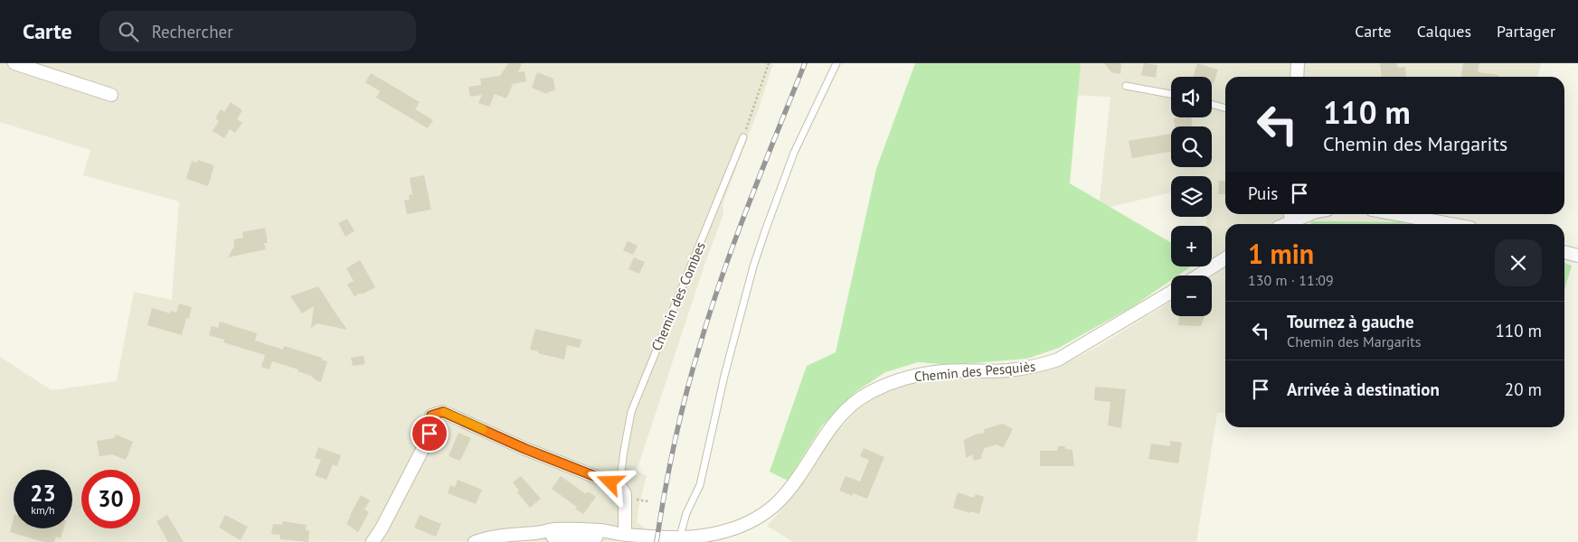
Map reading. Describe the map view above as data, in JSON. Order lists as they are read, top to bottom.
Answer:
{
  "streets": {
    "street": ["Chemin des Combes", "Chemin des Pesquiès"]
  },
  "crossings": [
    ["Chemin des Combes", "Chemin des Pesquiès"]
  ],
  "page": {
    "header": "Carte",
    "search": "Rechercher",
    "nav": ["Carte", "Calques", "Partager"],
    "map_buttons": ["+", "−"],
    "turn": ["110 m", "Chemin des Margarits"],
    "then": "Puis",
    "heading": ["1 min", "130 m · 11:09"],
    "list": [
      {
        "name": "Tournez à gauche",
        "note": "Chemin des Margarits",
        "value": "110 m"
      },
      {
        "name": "Arrivée à destination",
        "value": "20 m"
      }
    ],
    "speed": "23 km/h",
    "limit": "30"
  }
}
